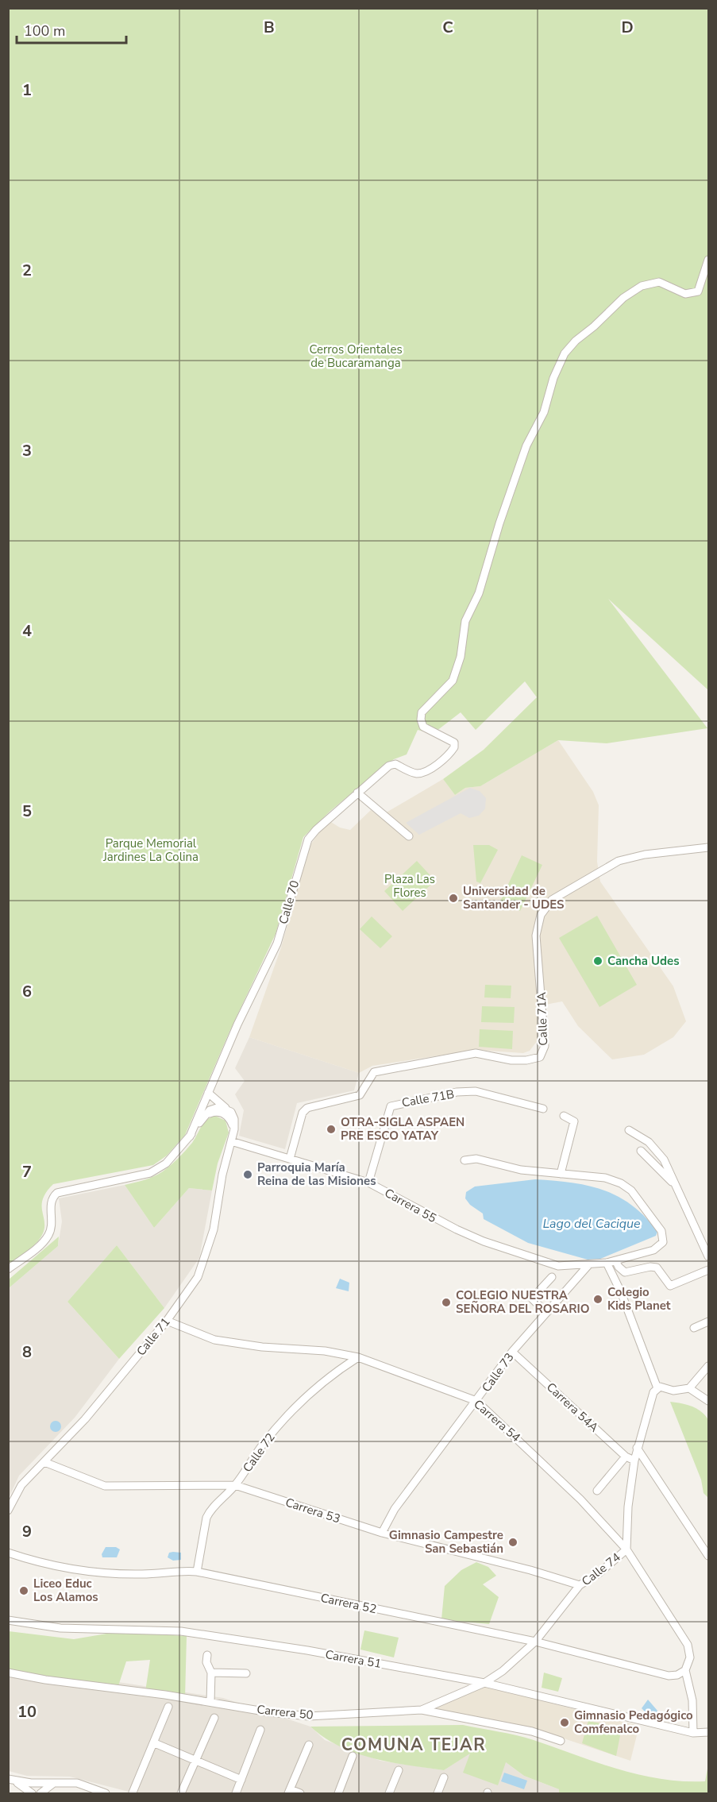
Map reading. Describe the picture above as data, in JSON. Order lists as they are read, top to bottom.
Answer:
{
  "streets": {
    "street": [
      "Calle 70",
      "Calle 71A",
      "Calle 71B",
      "Carrera 55",
      "Calle 71",
      "Calle 73",
      "Carrera 54A",
      "Carrera 54",
      "Calle 72",
      "Carrera 53",
      "Calle 74",
      "Carrera 52",
      "Carrera 51",
      "Carrera 50"
    ]
  },
  "crossings": [
    ["Calle 71A", "Carrera 55"],
    ["Calle 71B", "Carrera 55"],
    ["Carrera 55", "Calle 71"],
    ["Carrera 55", "Calle 73"],
    ["Calle 71", "Carrera 54"],
    ["Calle 71", "Carrera 53"],
    ["Calle 73", "Carrera 54A"],
    ["Calle 73", "Carrera 54"],
    ["Calle 73", "Carrera 53"],
    ["Carrera 54A", "Calle 74"],
    ["Carrera 54", "Calle 72"],
    ["Carrera 54", "Calle 74"],
    ["Carrera 54", "Carrera 52"],
    ["Calle 72", "Carrera 53"],
    ["Calle 72", "Carrera 52"],
    ["Carrera 53", "Calle 74"],
    ["Calle 74", "Carrera 52"],
    ["Calle 74", "Carrera 51"],
    ["Calle 74", "Carrera 50"]
  ],
  "districts": ["COMUNA TEJAR"],
  "water": ["Lago del Cacique"],
  "parks": ["Cerros Orientales de Bucaramanga", "Parque Memorial Jardines La Colina", "Plaza Las Flores"],
  "places": [
    "Universidad de Santander - UDES",
    "Cancha Udes",
    "OTRA-SIGLA ASPAEN PRE ESCO YATAY",
    "Parroquia María Reina de las Misiones",
    "Colegio Kids Planet",
    "COLEGIO NUESTRA SEÑORA DEL ROSARIO",
    "Gimnasio Campestre San Sebastián",
    "Liceo Educ Los Alamos",
    "Gimnasio Pedagógico Comfenalco"
  ],
  "scale_bar": "100 m",
  "grid": {
    "columns": ["B", "C", "D"],
    "rows": [
      "1",
      "2",
      "3",
      "4",
      "5",
      "6",
      "7",
      "8",
      "9",
      "10"
    ]
  }
}
